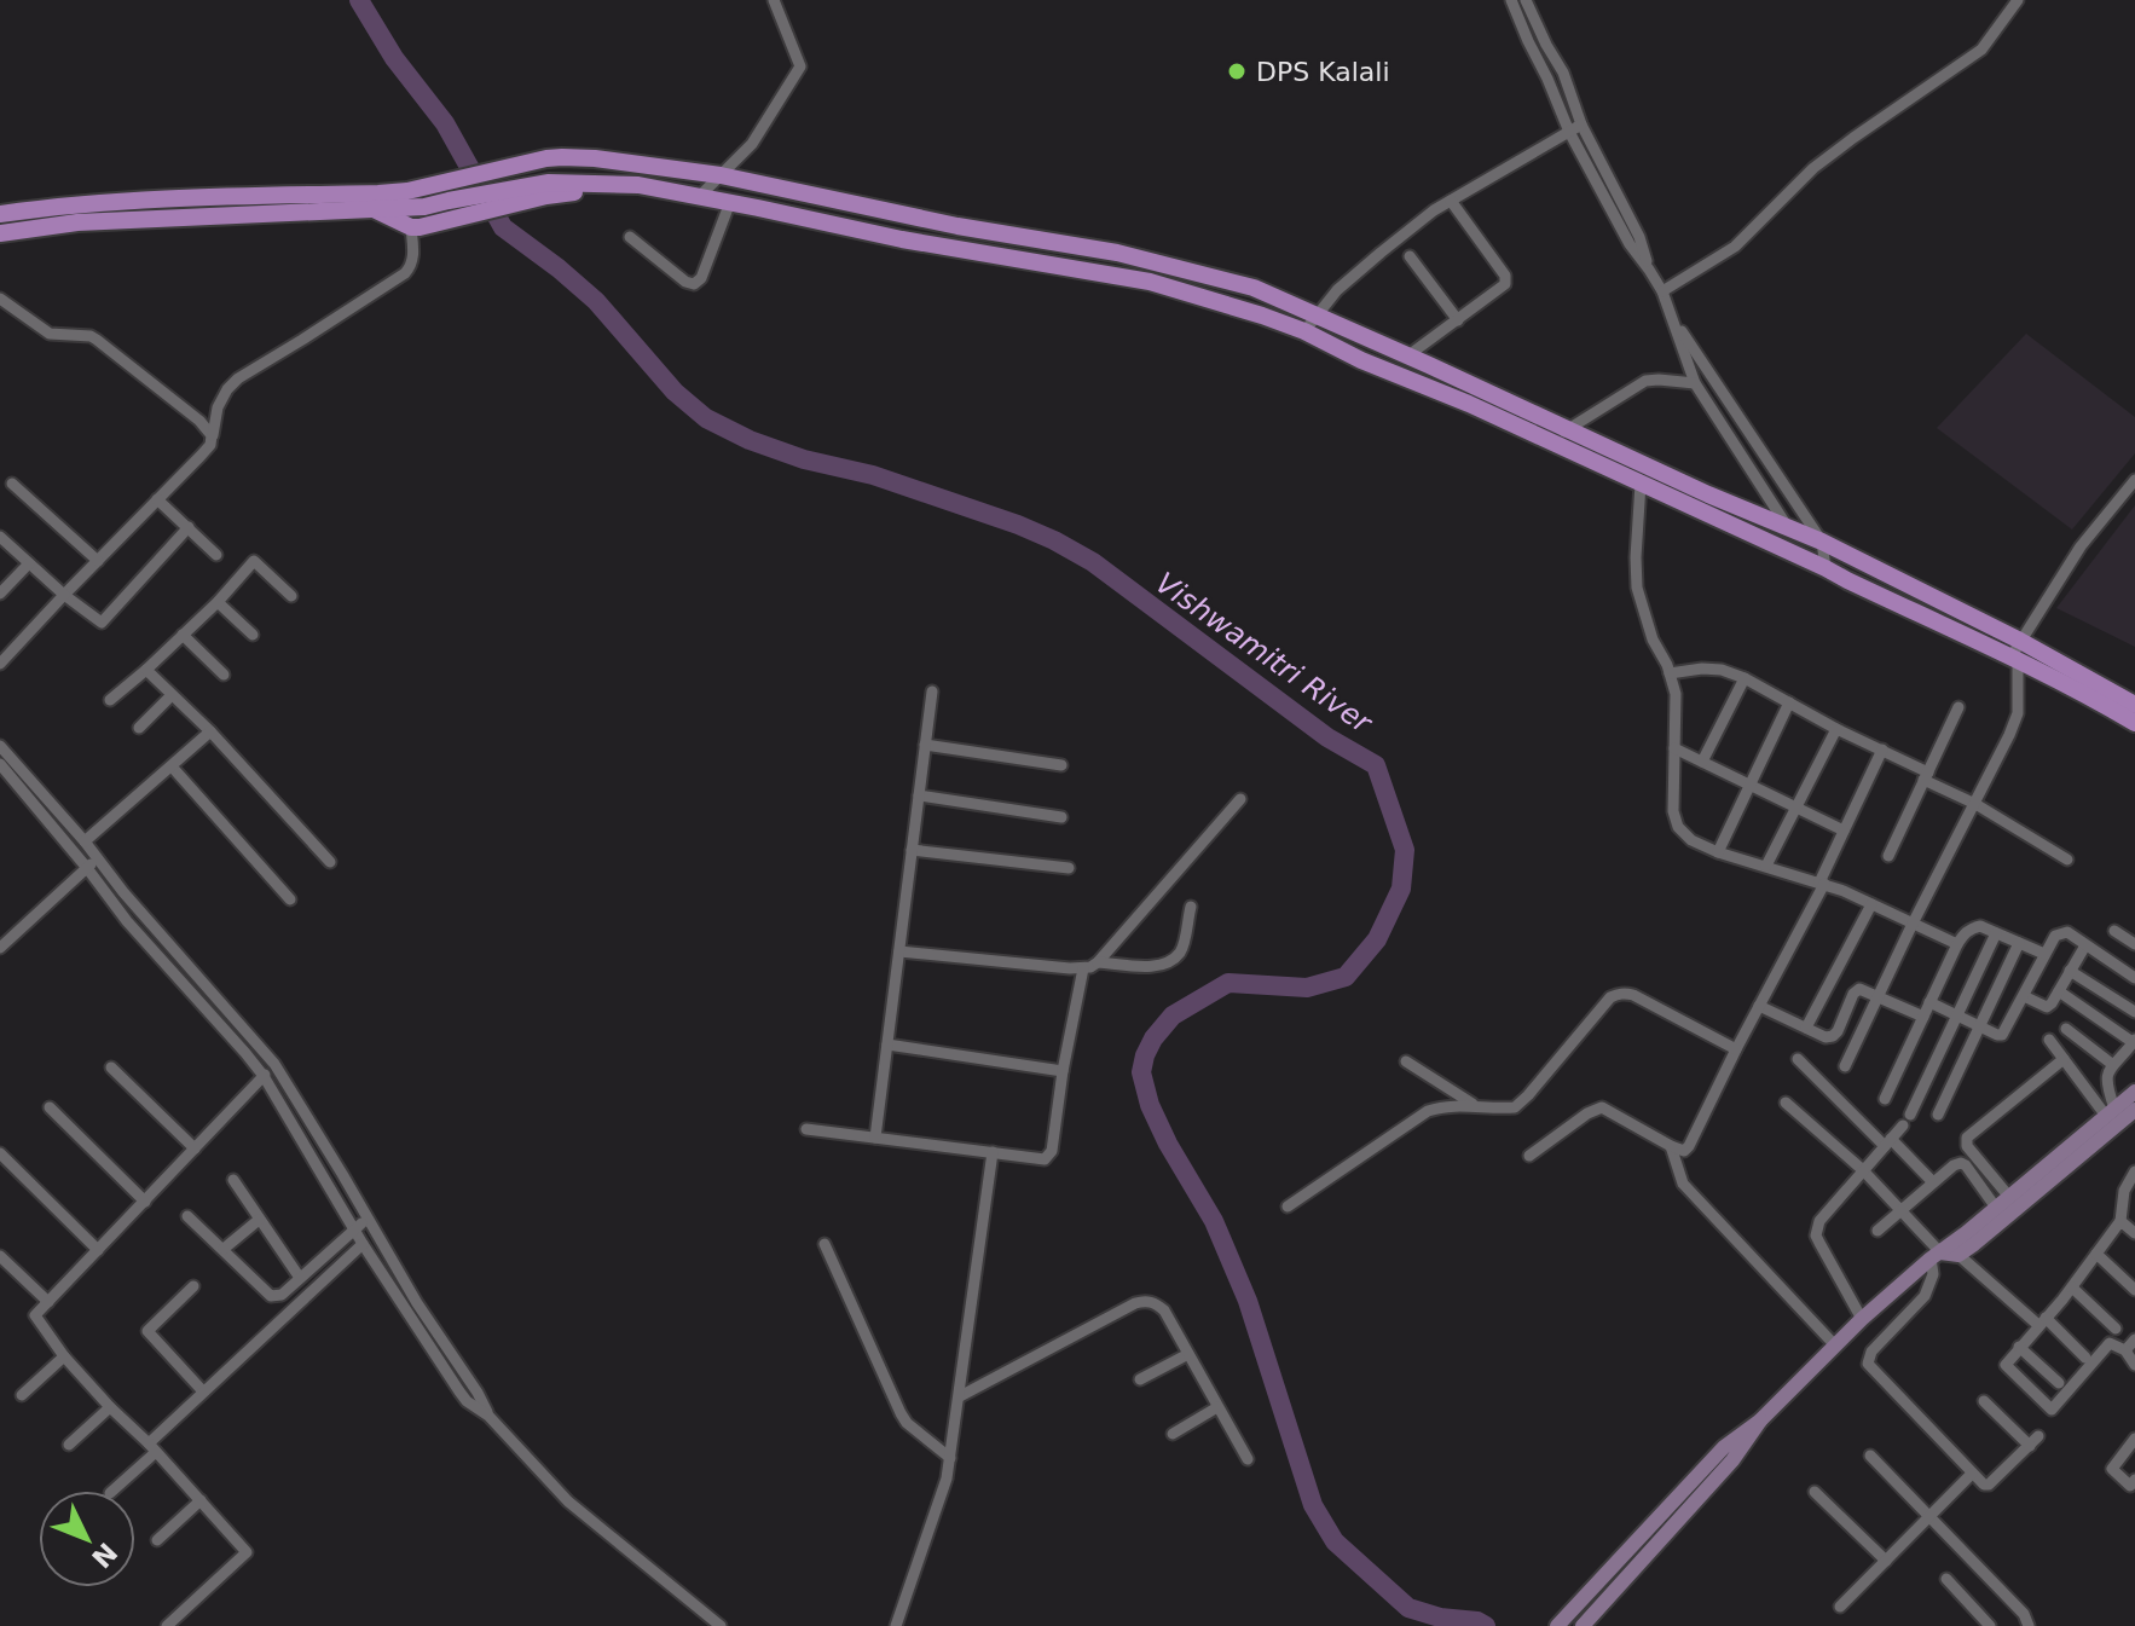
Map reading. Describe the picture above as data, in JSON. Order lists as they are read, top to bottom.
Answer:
{
  "water": ["Vishwamitri River"],
  "places": ["DPS Kalali"],
  "north": "bottom right"
}
